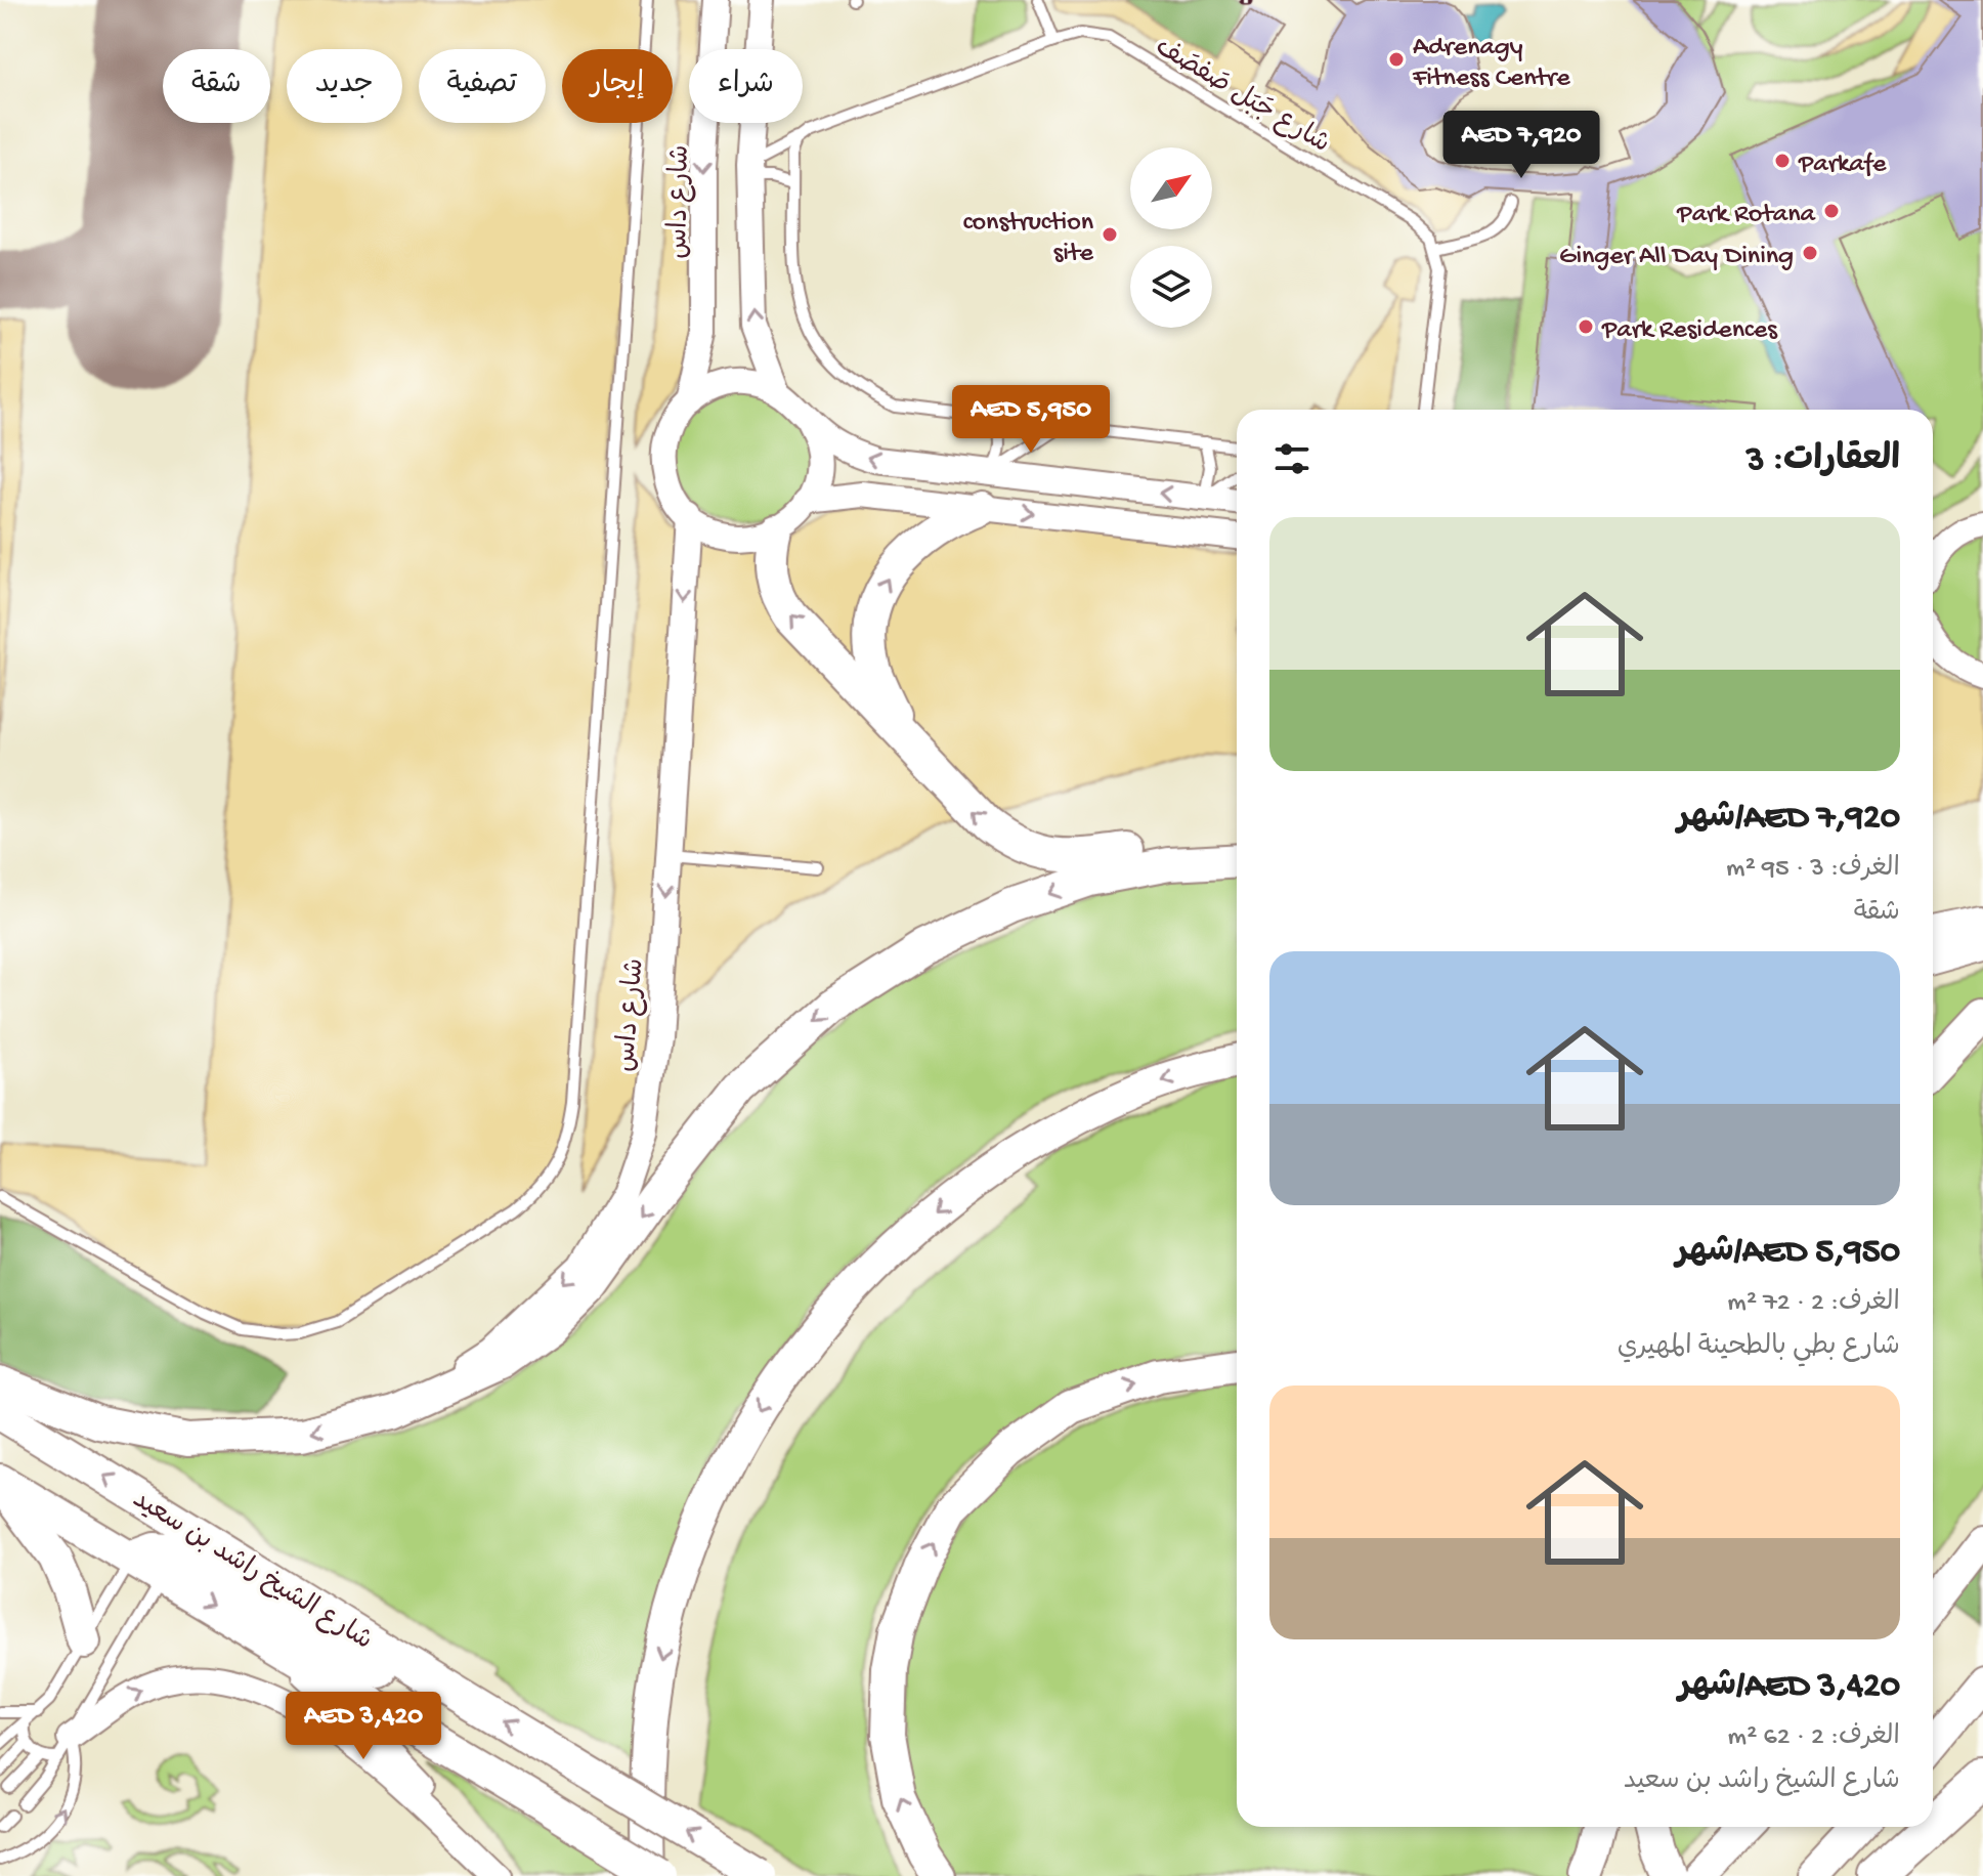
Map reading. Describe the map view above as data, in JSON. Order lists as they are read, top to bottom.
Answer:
{
  "streets": {
    "highway": ["شارع الشيخ راشد بن سعيد"],
    "street": ["شارع داس"],
    "lane": ["شارع جَبَل صَفصَف"]
  },
  "one_way": ["شارع داس"],
  "places": [
    "Adrenagy Fitness Centre",
    "Parkafe",
    "Park Rotana",
    "construction site",
    "Ginger All Day Dining",
    "Park Residences"
  ],
  "north": "top right",
  "page": {
    "chip": [
      "شراء",
      "إيجار",
      "تصفية",
      "جديد",
      "شقة"
    ],
    "price": ["AED 7,920", "AED 5,950", "AED 3,420"],
    "heading": "العقارات: 3",
    "list": [
      {
        "name": "AED 7,920/شهر",
        "note": "الغرف: 3 · 95 m² · شقة"
      },
      {
        "name": "AED 5,950/شهر",
        "note": "الغرف: 2 · 72 m² · شارع بطي بالطحينة المهيري"
      },
      {
        "name": "AED 3,420/شهر",
        "note": "الغرف: 2 · 62 m² · شارع الشيخ راشد بن سعيد"
      }
    ]
  }
}
